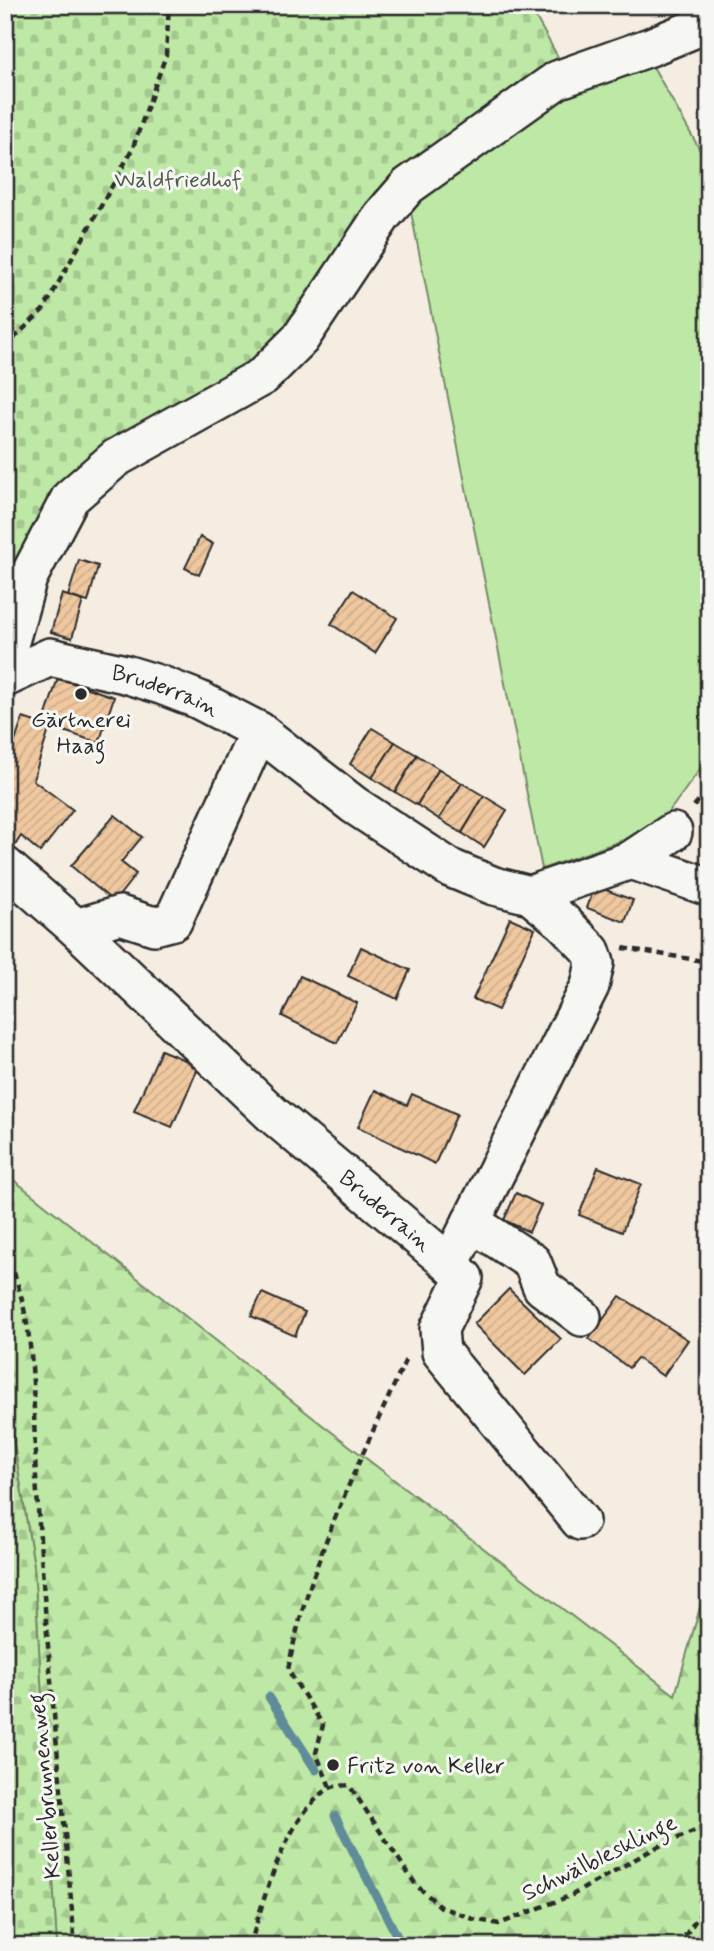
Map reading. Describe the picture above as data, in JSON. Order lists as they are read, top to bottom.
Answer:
{
  "streets": {
    "street": ["Bruderrain"],
    "path": ["Kellerbrunnenweg", "Schwälblesklinge"]
  },
  "parks": ["Waldfriedhof"],
  "places": ["Gärtnerei Haag", "Fritz von Keller"]
}
